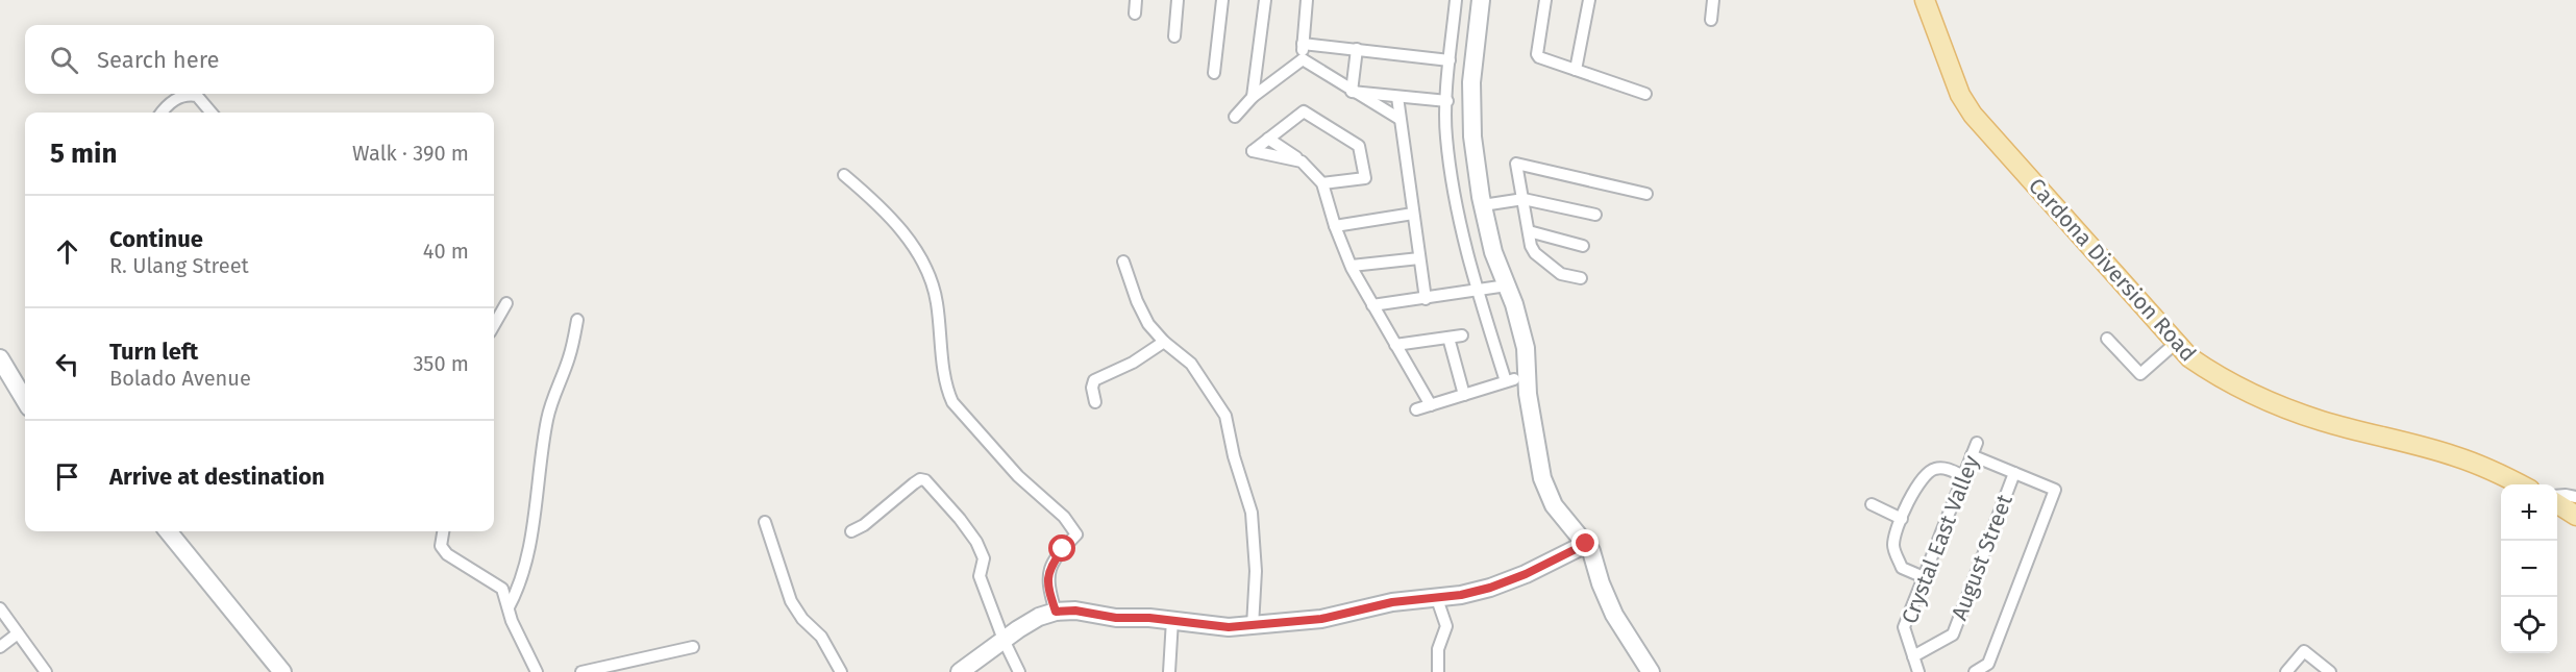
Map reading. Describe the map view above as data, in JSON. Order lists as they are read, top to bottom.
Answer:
{
  "streets": {
    "main road": ["Cardona Diversion Road"],
    "street": ["Crystal East Valley", "August Street"]
  },
  "crossings": [
    ["Crystal East Valley", "August Street"]
  ],
  "page": {
    "search": "Search here",
    "heading": ["5 min", "Walk · 390 m"],
    "list": [
      ["Continue", "R. Ulang Street", "40 m"],
      ["Turn left", "Bolado Avenue", "350 m"],
      "Arrive at destination"
    ],
    "map_buttons": ["+", "−"]
  }
}
